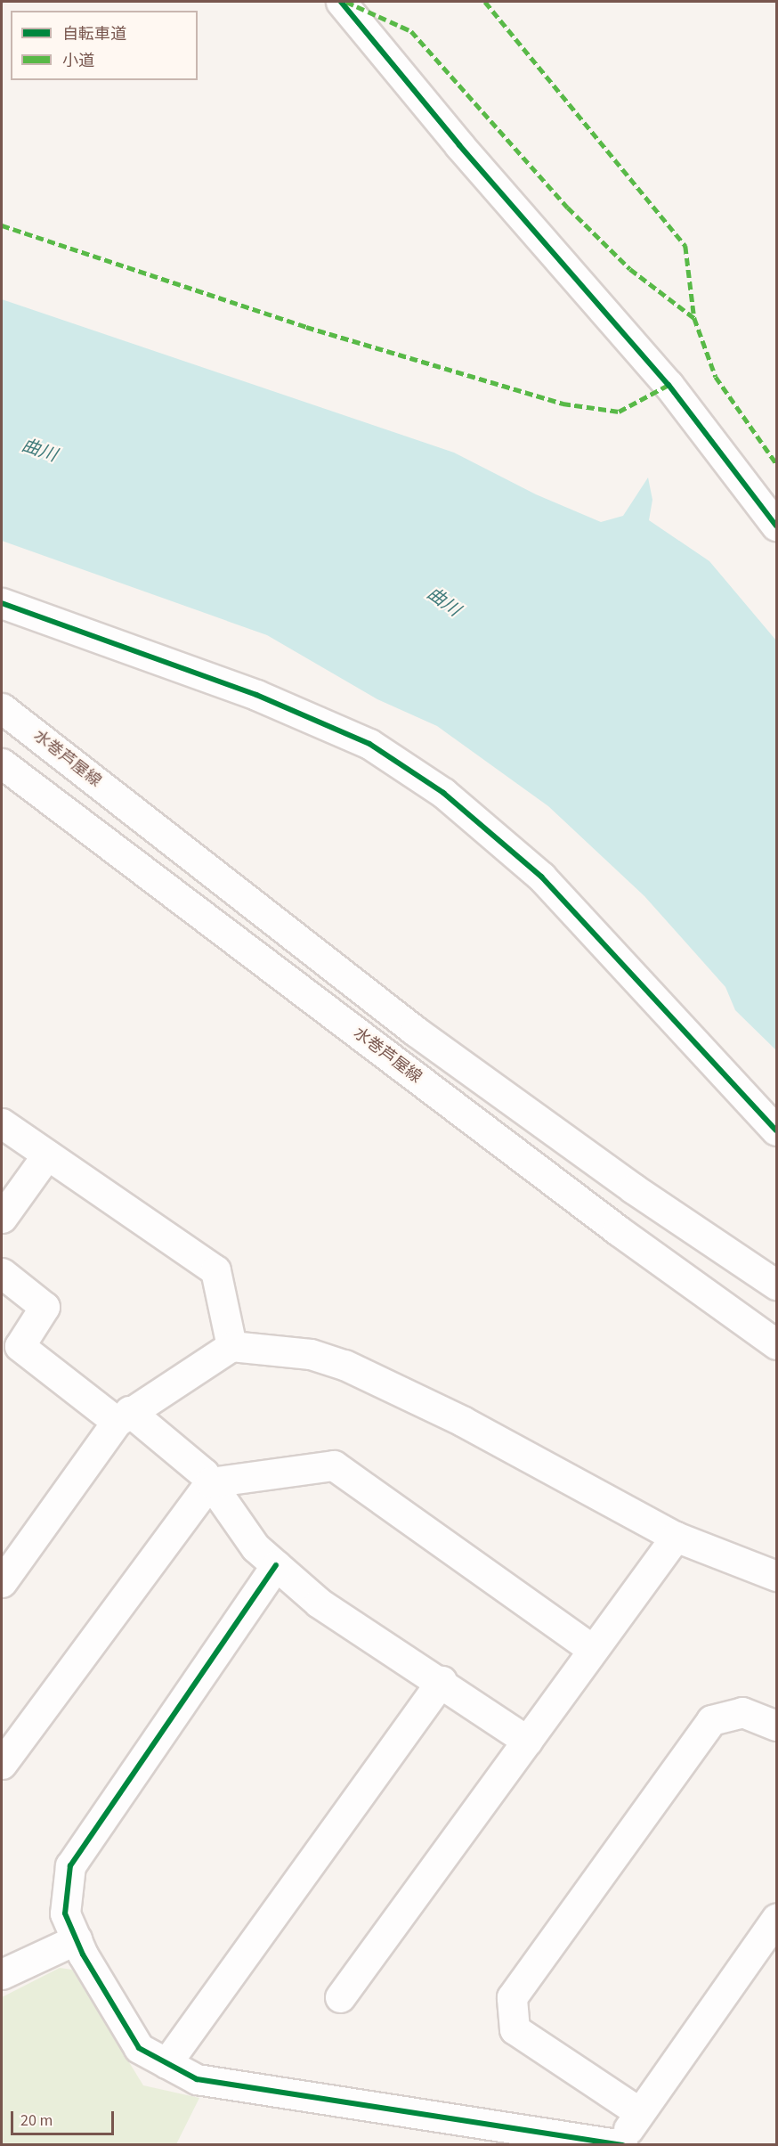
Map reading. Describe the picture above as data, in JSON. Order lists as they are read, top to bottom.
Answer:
{
  "streets": {
    "street": ["水巻芦屋線"]
  },
  "water": ["曲川"],
  "legend": ["自転車道", "小道"],
  "scale_bar": "20 m"
}
